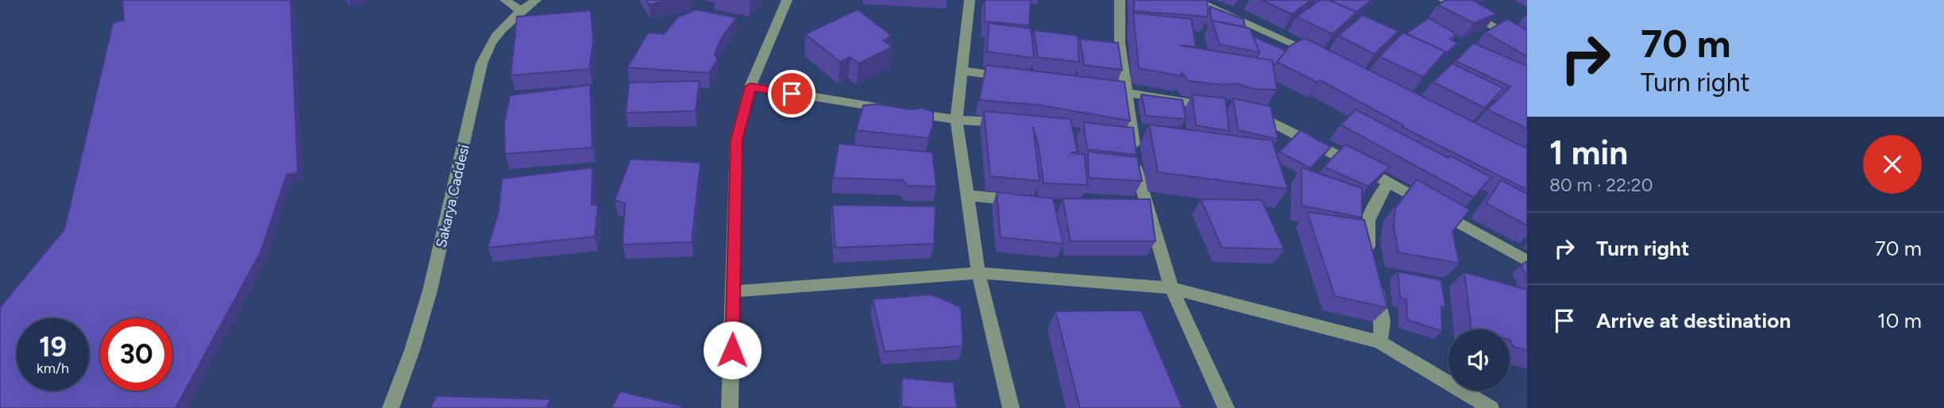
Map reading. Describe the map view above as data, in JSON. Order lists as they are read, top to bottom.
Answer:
{
  "streets": {
    "street": ["Sakarya Caddesi"]
  },
  "page": {
    "turn": ["70 m", "Turn right"],
    "heading": ["1 min", "80 m · 22:20"],
    "list": [
      {
        "name": "Turn right",
        "value": "70 m"
      },
      {
        "name": "Arrive at destination",
        "value": "10 m"
      }
    ],
    "speed": "19 km/h",
    "limit": "30"
  }
}
